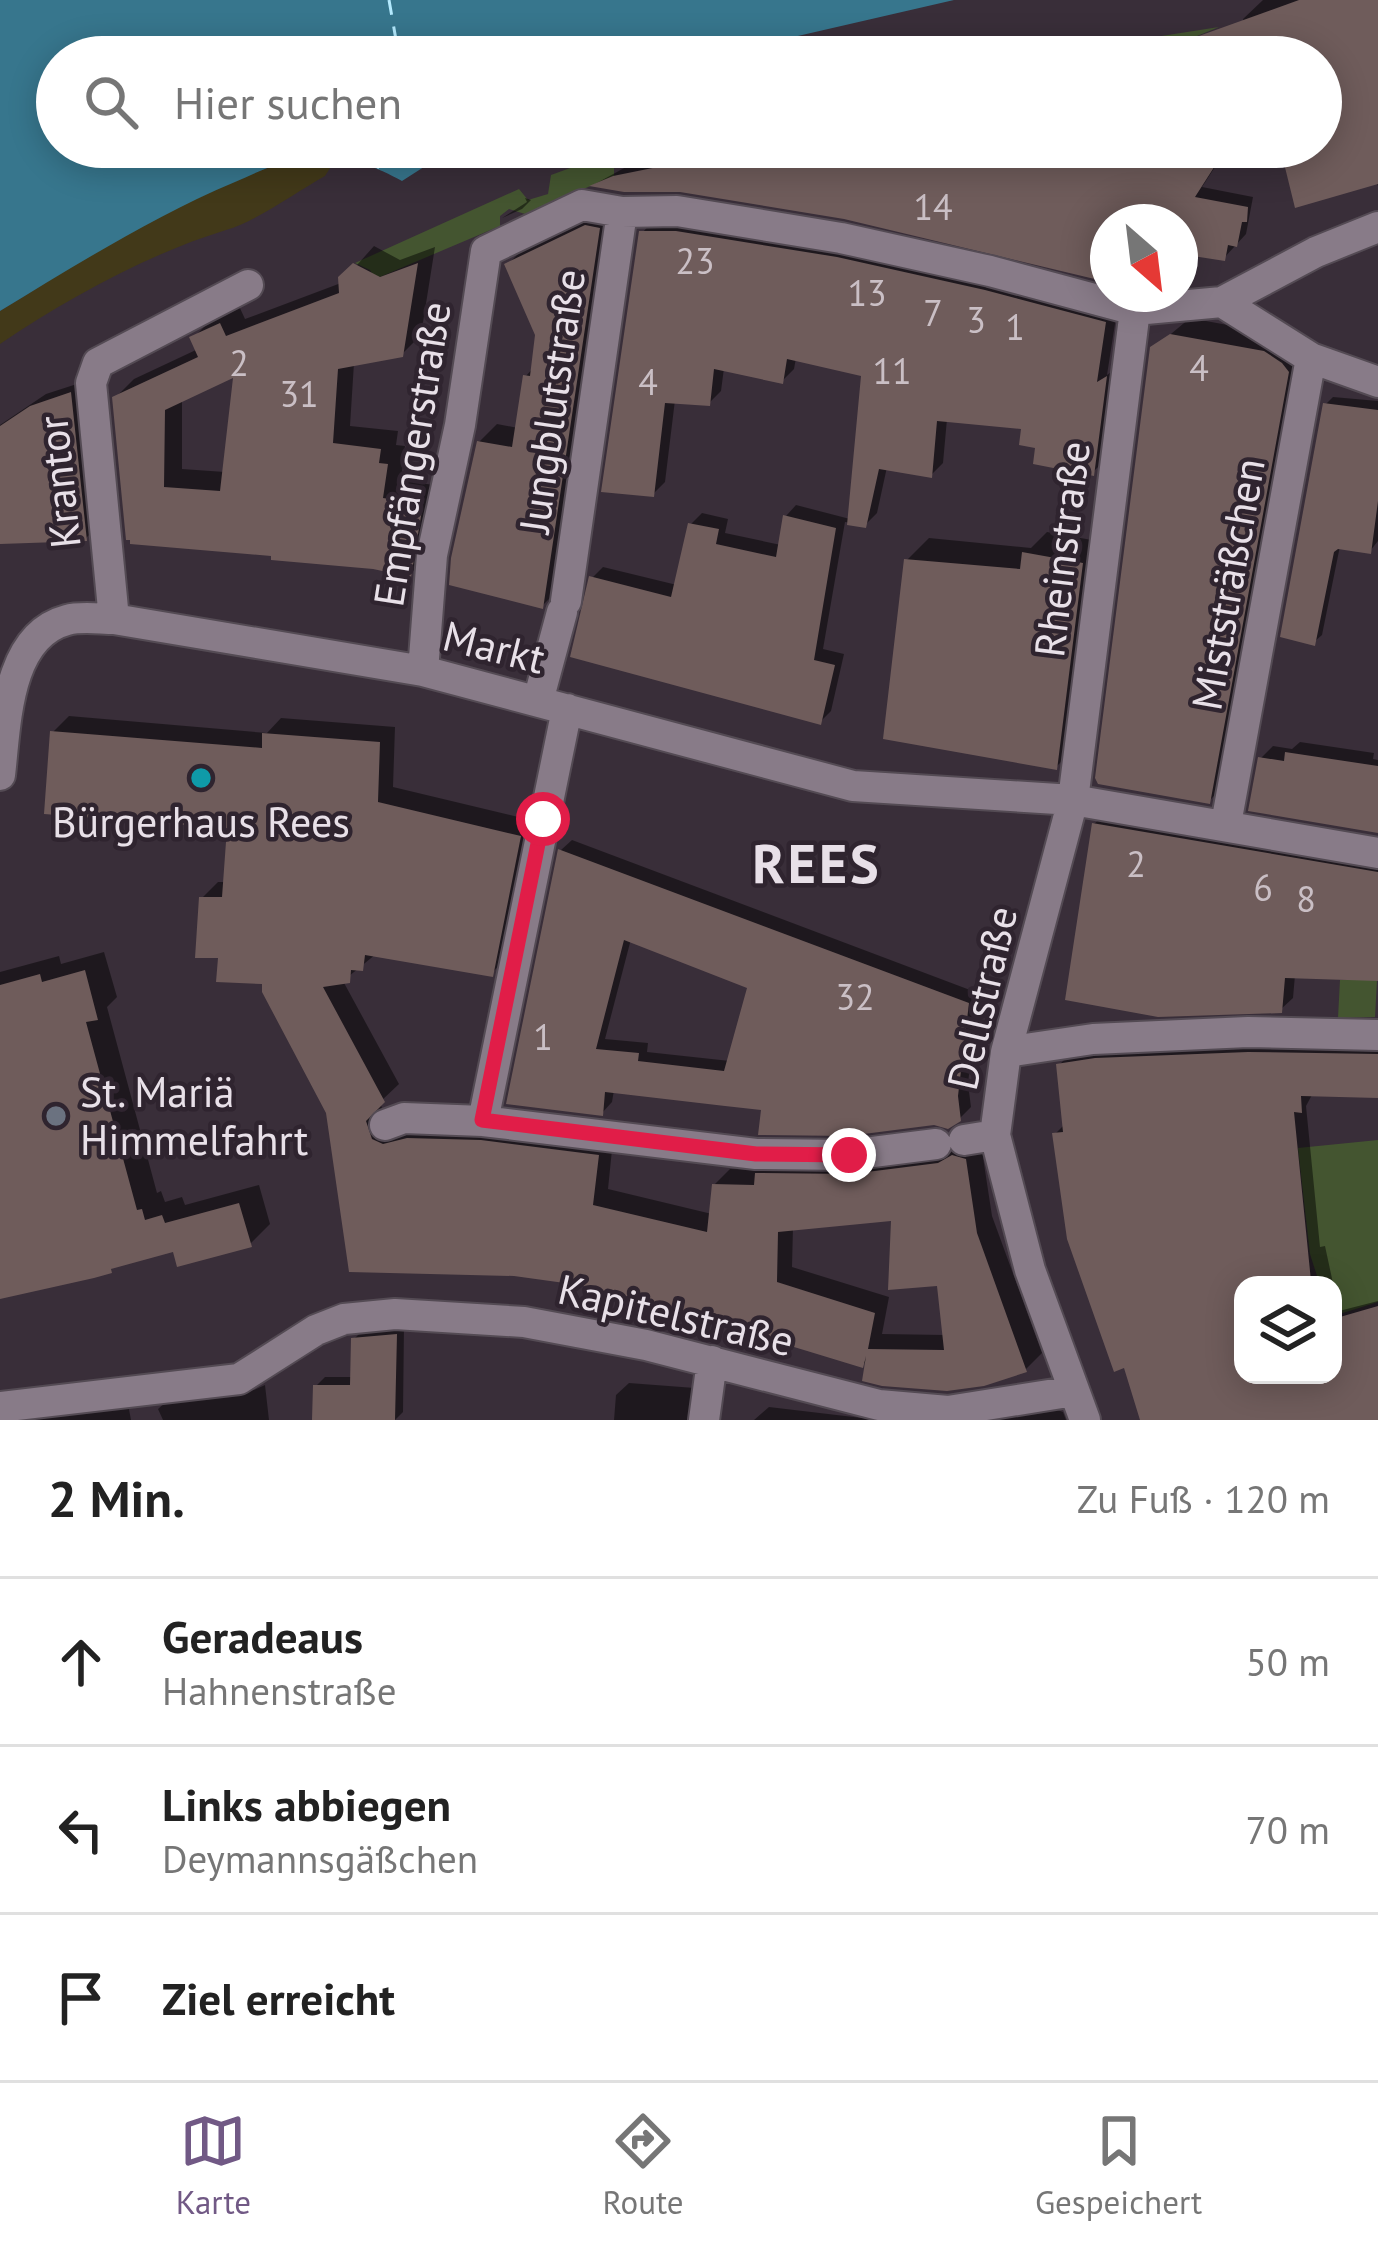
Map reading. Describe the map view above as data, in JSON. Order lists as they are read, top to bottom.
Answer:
{
  "streets": {
    "street": [
      "Jungblutstraße",
      "Empfängerstraße",
      "Krantor",
      "Rheinstraße",
      "Miststräßchen",
      "Markt",
      "Dellstraße",
      "Kapitelstraße"
    ]
  },
  "crossings": [
    ["Jungblutstraße", "Empfängerstraße"],
    ["Jungblutstraße", "Markt"],
    ["Empfängerstraße", "Markt"],
    ["Krantor", "Markt"],
    ["Rheinstraße", "Markt"],
    ["Rheinstraße", "Dellstraße"],
    ["Miststräßchen", "Markt"],
    ["Markt", "Dellstraße"],
    ["Dellstraße", "Kapitelstraße"]
  ],
  "districts": ["REES"],
  "places": ["Bürgerhaus Rees", "St. Mariä Himmelfahrt"],
  "house_numbers": [
    "14",
    "23",
    "13",
    "7",
    "3",
    "1",
    "2",
    "4",
    "11",
    "4",
    "31",
    "2",
    "6",
    "8",
    "32",
    "1"
  ],
  "north": "bottom right",
  "page": {
    "search": "Hier suchen",
    "heading": ["2 Min.", "Zu Fuß · 120 m"],
    "list": [
      ["Geradeaus", "Hahnenstraße", "50 m"],
      ["Links abbiegen", "Deymannsgäßchen", "70 m"],
      "Ziel erreicht"
    ],
    "nav": ["Karte", "Route", "Gespeichert"]
  }
}
